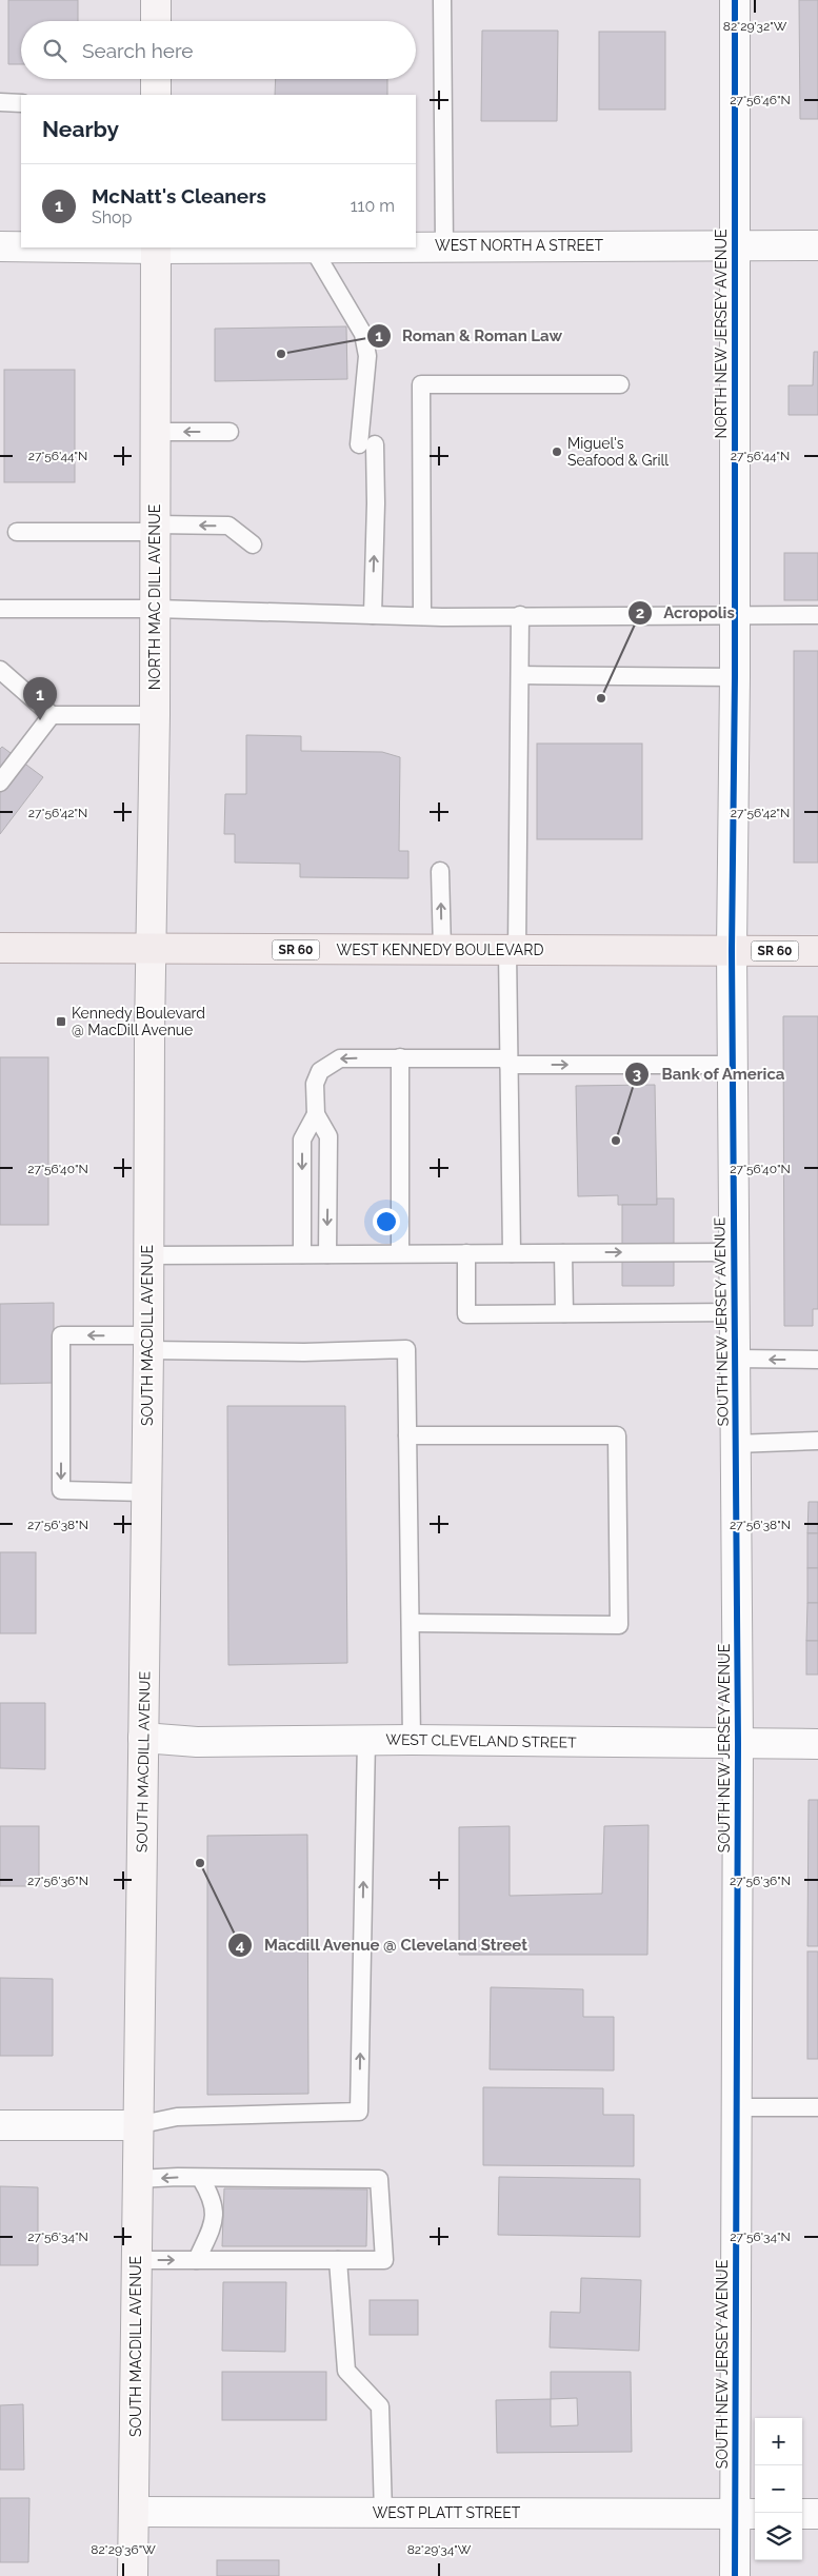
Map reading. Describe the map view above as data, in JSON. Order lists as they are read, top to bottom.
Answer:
{
  "streets": {
    "main road": ["SR 60", "WEST KENNEDY BOULEVARD"],
    "street": [
      "WEST NORTH A STREET",
      "NORTH NEW JERSEY AVENUE",
      "NORTH MAC DILL AVENUE",
      "SOUTH NEW JERSEY AVENUE",
      "SOUTH MACDILL AVENUE",
      "WEST CLEVELAND STREET",
      "WEST PLATT STREET"
    ]
  },
  "crossings": [
    ["WEST NORTH A STREET", "NORTH NEW JERSEY AVENUE"],
    ["NORTH NEW JERSEY AVENUE", "WEST KENNEDY BOULEVARD"],
    ["NORTH NEW JERSEY AVENUE", "SOUTH NEW JERSEY AVENUE"],
    ["NORTH MAC DILL AVENUE", "WEST KENNEDY BOULEVARD"],
    ["NORTH MAC DILL AVENUE", "SOUTH MACDILL AVENUE"],
    ["WEST KENNEDY BOULEVARD", "SOUTH NEW JERSEY AVENUE"],
    ["WEST KENNEDY BOULEVARD", "SOUTH MACDILL AVENUE"],
    ["SOUTH NEW JERSEY AVENUE", "WEST CLEVELAND STREET"],
    ["SOUTH NEW JERSEY AVENUE", "WEST PLATT STREET"],
    ["SOUTH MACDILL AVENUE", "WEST CLEVELAND STREET"],
    ["SOUTH MACDILL AVENUE", "WEST PLATT STREET"]
  ],
  "places": {
    "other": [
      "Roman & Roman Law",
      "Miguel's Seafood & Grill",
      "Acropolis",
      "Bank of America",
      "Macdill Avenue @ Cleveland Street"
    ],
    "transit": ["Kennedy Boulevard @ MacDill Avenue"]
  },
  "page": {
    "search": "Search here",
    "heading": "Nearby",
    "list": [
      {
        "mark": "1",
        "name": "McNatt's Cleaners",
        "note": "Shop",
        "value": "110 m"
      }
    ],
    "pins": "1",
    "map_buttons": ["+", "−"]
  },
  "coordinates": [
    "82°29'32\"W",
    "27°56'46\"N",
    "27°56'44\"N",
    "27°56'42\"N",
    "27°56'40\"N",
    "27°56'38\"N",
    "27°56'36\"N",
    "27°56'34\"N",
    "82°29'36\"W",
    "82°29'34\"W"
  ]
}
